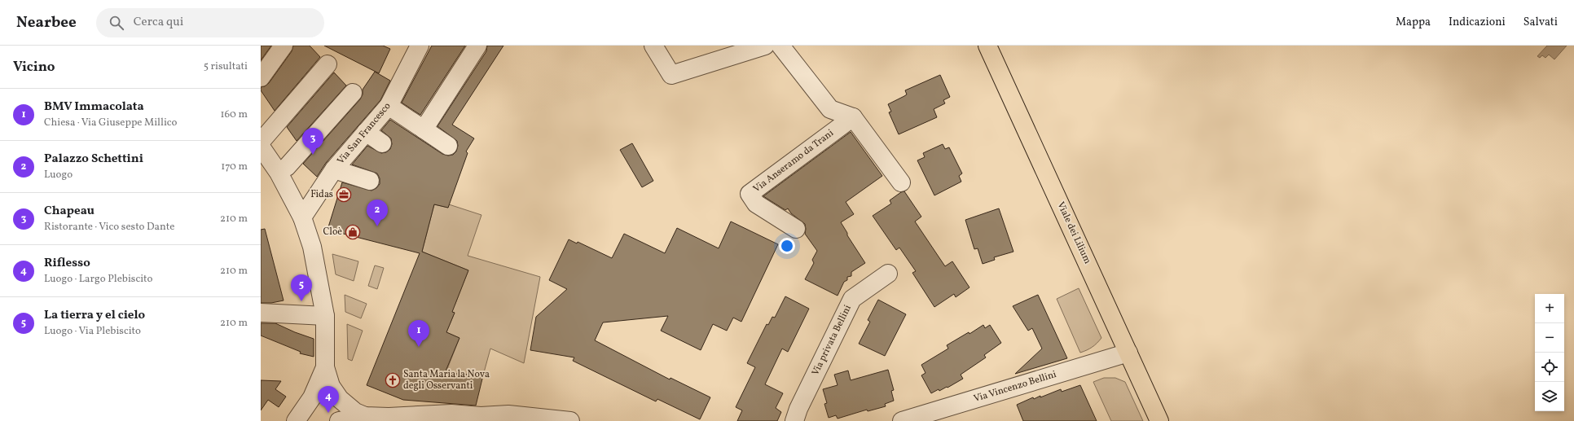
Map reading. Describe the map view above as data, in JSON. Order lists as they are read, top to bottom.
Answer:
{
  "streets": {
    "main road": ["Viale dei Lilium"],
    "street": [
      "Via San Francesco",
      "Via Anseramo da Trani",
      "Via privata Bellini",
      "Via Vincenzo Bellini"
    ]
  },
  "crossings": [
    ["Viale dei Lilium", "Via Vincenzo Bellini"]
  ],
  "places": {
    "office": ["Fidas"],
    "shop": ["Cloè"],
    "church": ["Santa Maria la Nova degli Osservanti"]
  },
  "page": {
    "header": "Nearbee",
    "search": "Cerca qui",
    "nav": ["Mappa", "Indicazioni", "Salvati"],
    "heading": ["Vicino", "5 risultati"],
    "list": [
      {
        "mark": "1",
        "name": "BMV Immacolata",
        "note": "Chiesa · Via Giuseppe Millico",
        "value": "160 m"
      },
      {
        "mark": "2",
        "name": "Palazzo Schettini",
        "note": "Luogo",
        "value": "170 m"
      },
      {
        "mark": "3",
        "name": "Chapeau",
        "note": "Ristorante · Vico sesto Dante",
        "value": "210 m"
      },
      {
        "mark": "4",
        "name": "Riflesso",
        "note": "Luogo · Largo Plebiscito",
        "value": "210 m"
      },
      {
        "mark": "5",
        "name": "La tierra y el cielo",
        "note": "Luogo · Via Plebiscito",
        "value": "210 m"
      }
    ],
    "pins": [
      "3",
      "2",
      "5",
      "1",
      "4"
    ],
    "map_buttons": ["+", "−"]
  }
}
